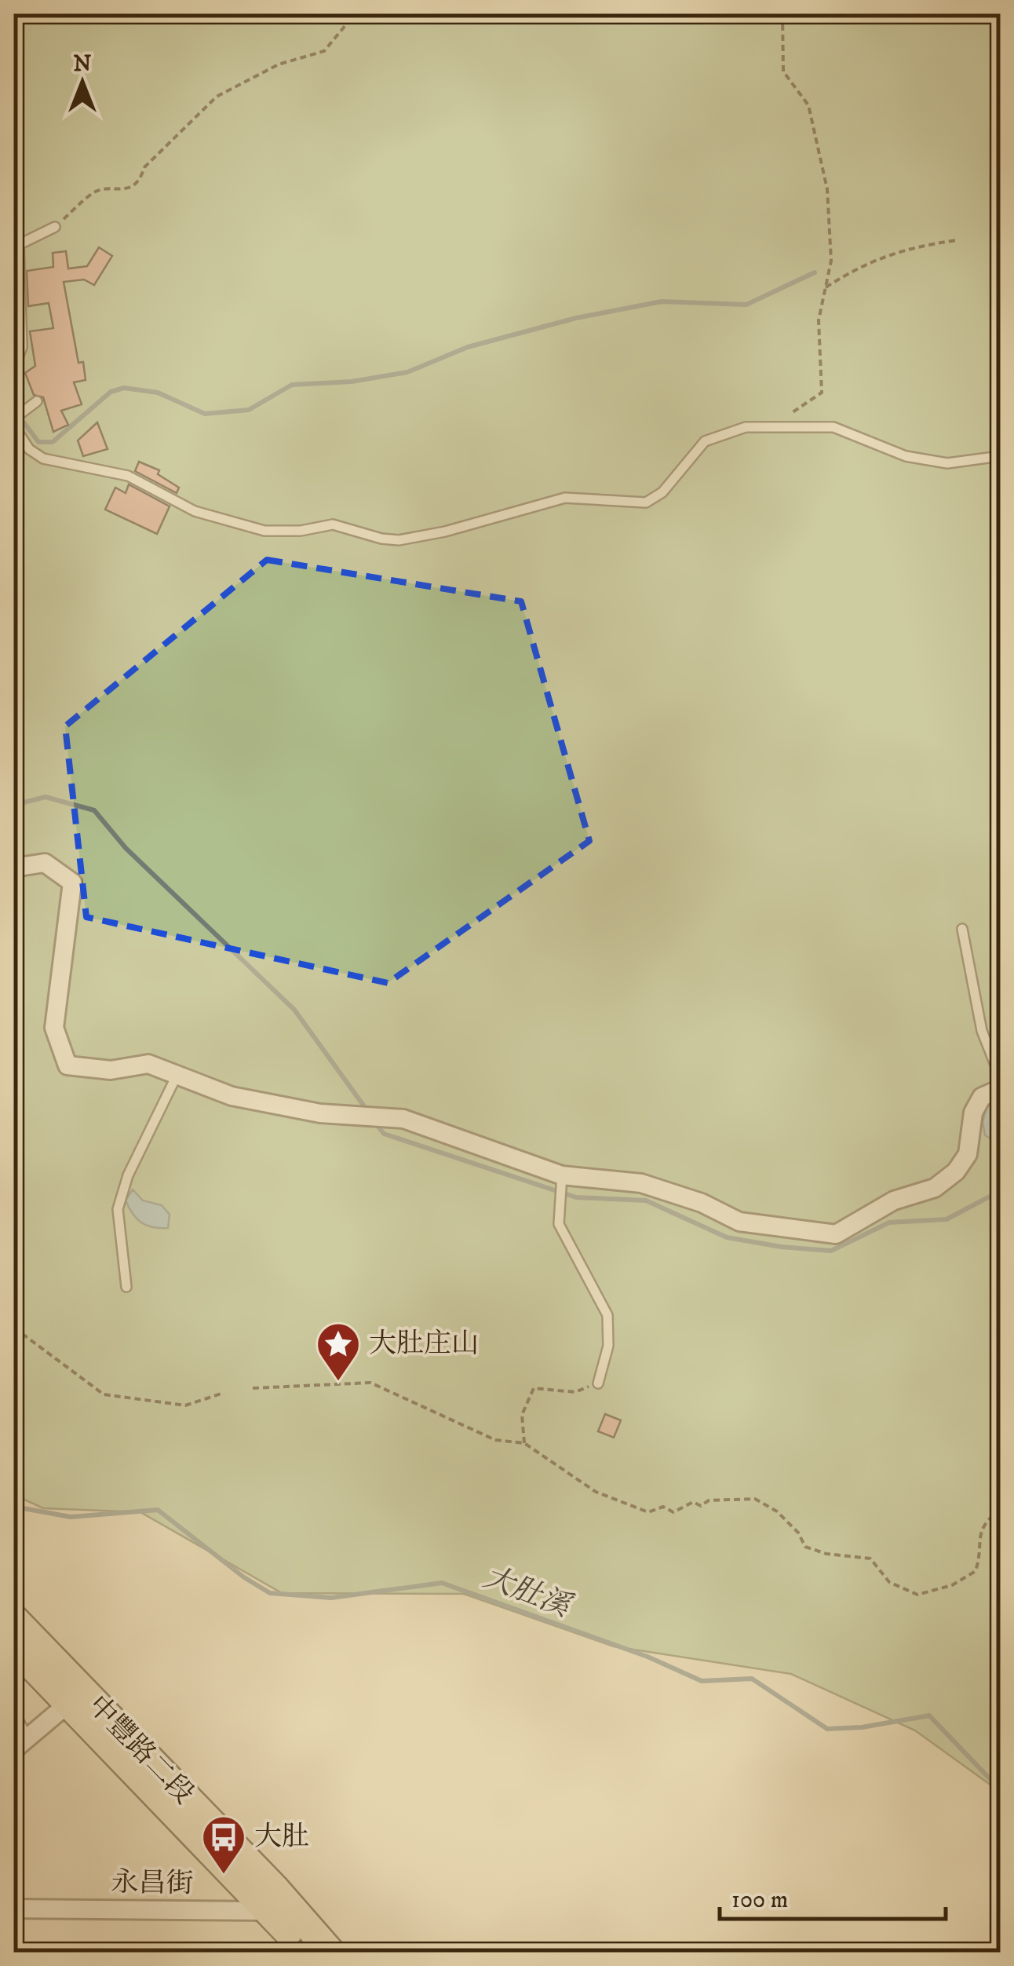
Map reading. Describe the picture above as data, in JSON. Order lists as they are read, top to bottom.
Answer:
{
  "streets": {
    "main road": ["中豐路二段"],
    "street": ["永昌街"]
  },
  "crossings": [
    ["中豐路二段", "永昌街"]
  ],
  "water": ["大肚溪"],
  "places": {
    "place": ["大肚庄山"],
    "bus stop": ["大肚"]
  },
  "scale_bar": "100 m",
  "north": "top"
}
